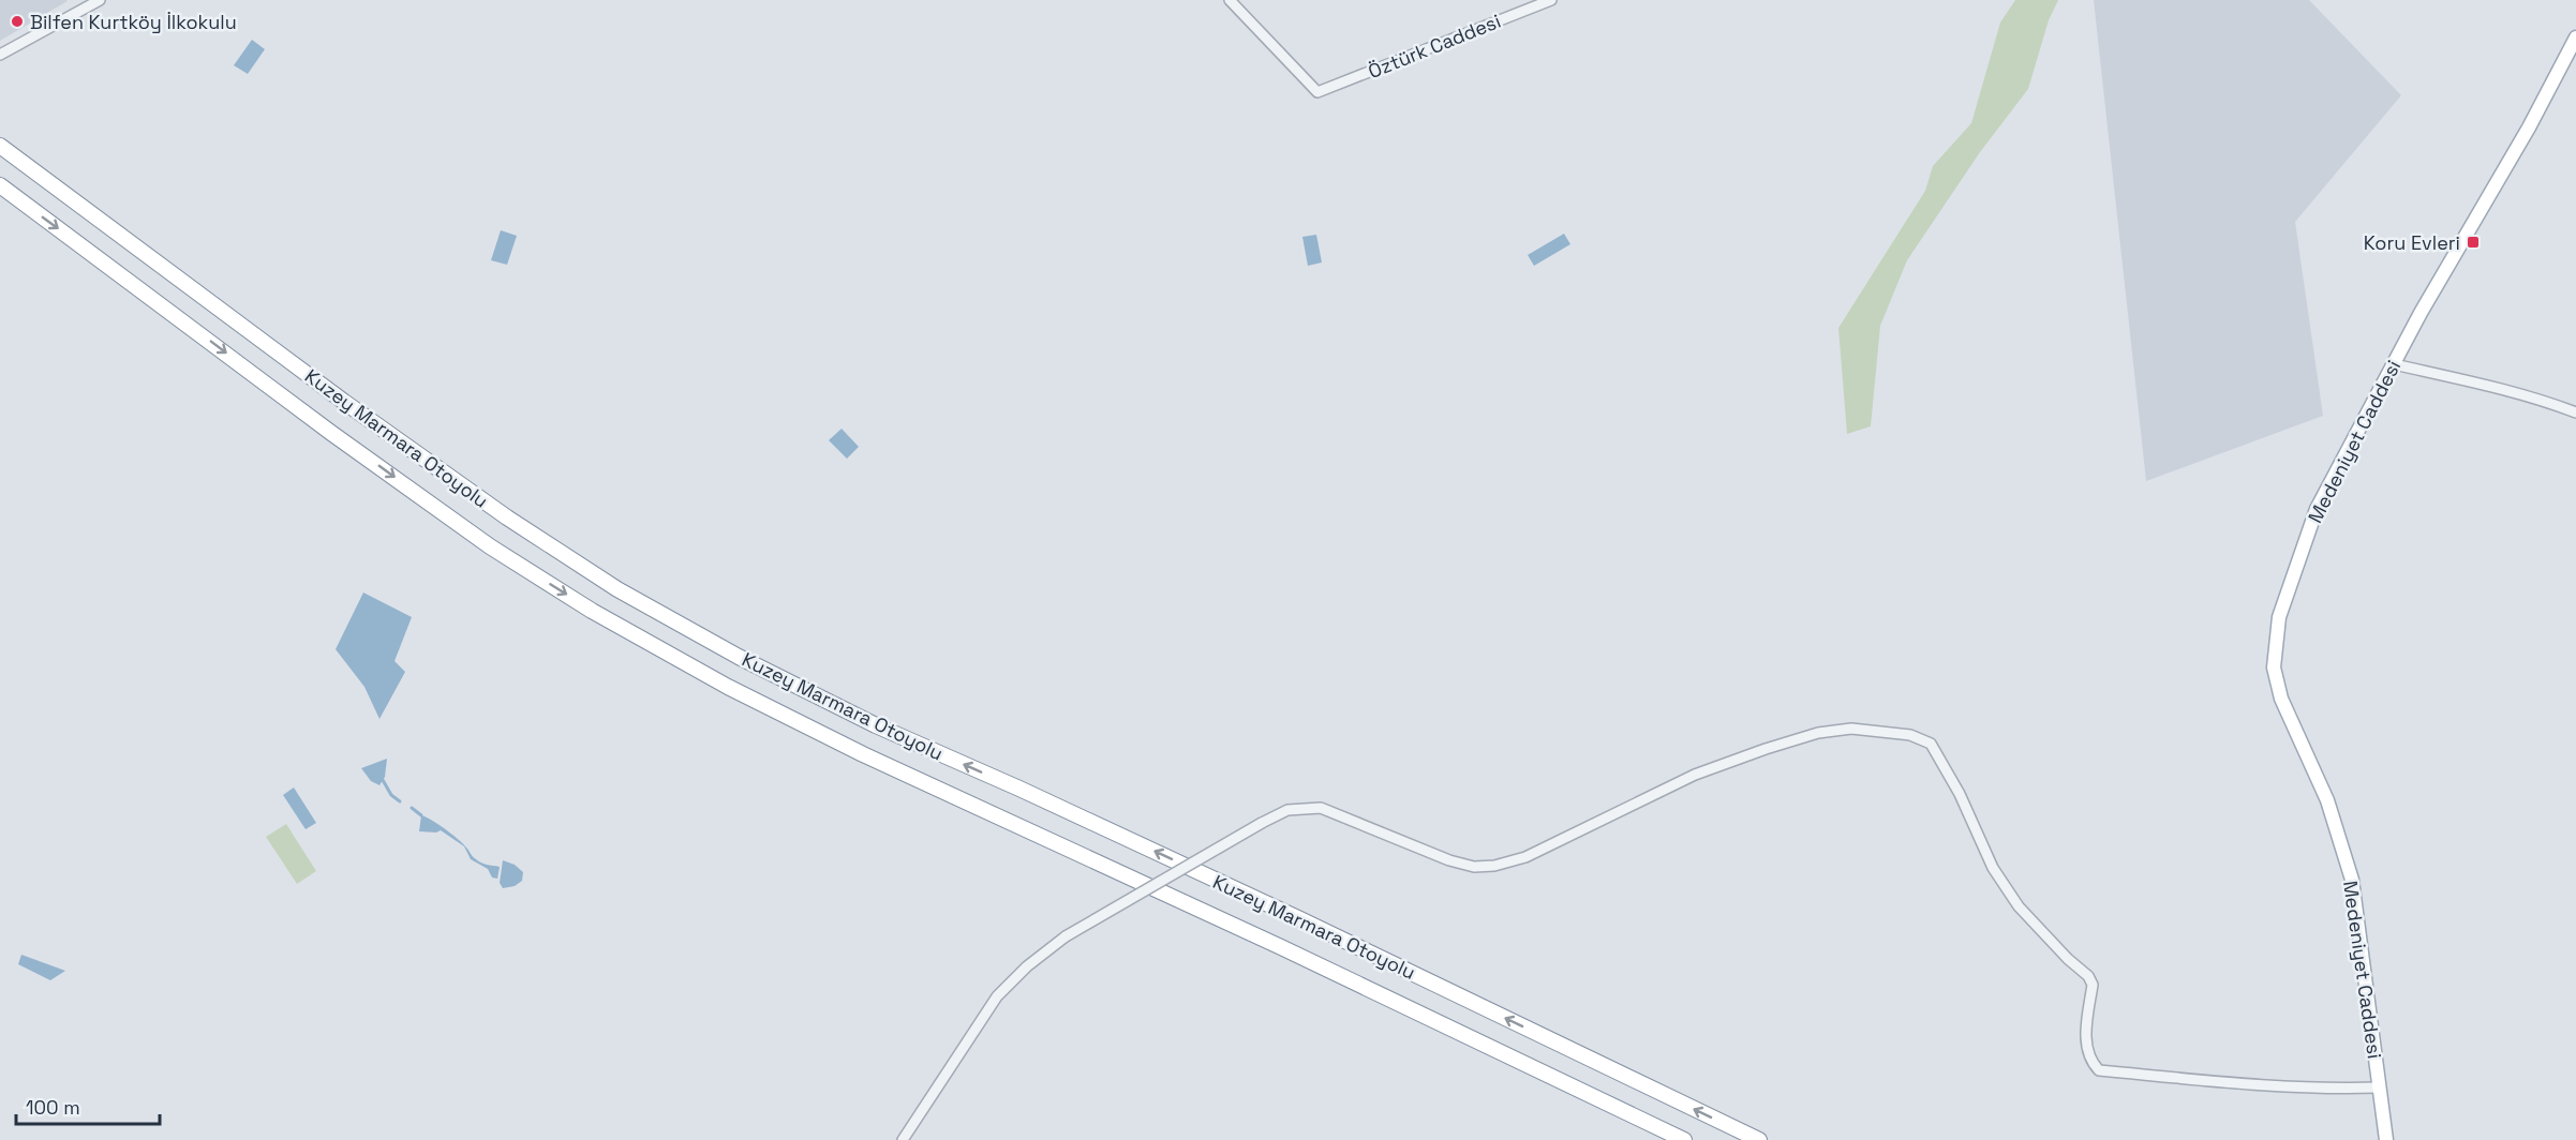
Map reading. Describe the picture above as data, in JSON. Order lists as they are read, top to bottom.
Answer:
{
  "streets": {
    "highway": ["Kuzey Marmara Otoyolu"],
    "main road": ["Medeniyet Caddesi"],
    "street": ["Öztürk Caddesi"]
  },
  "places": {
    "other": ["Bilfen Kurtköy İlkokulu"],
    "transit": ["Koru Evleri"]
  },
  "scale_bar": "100 m"
}
